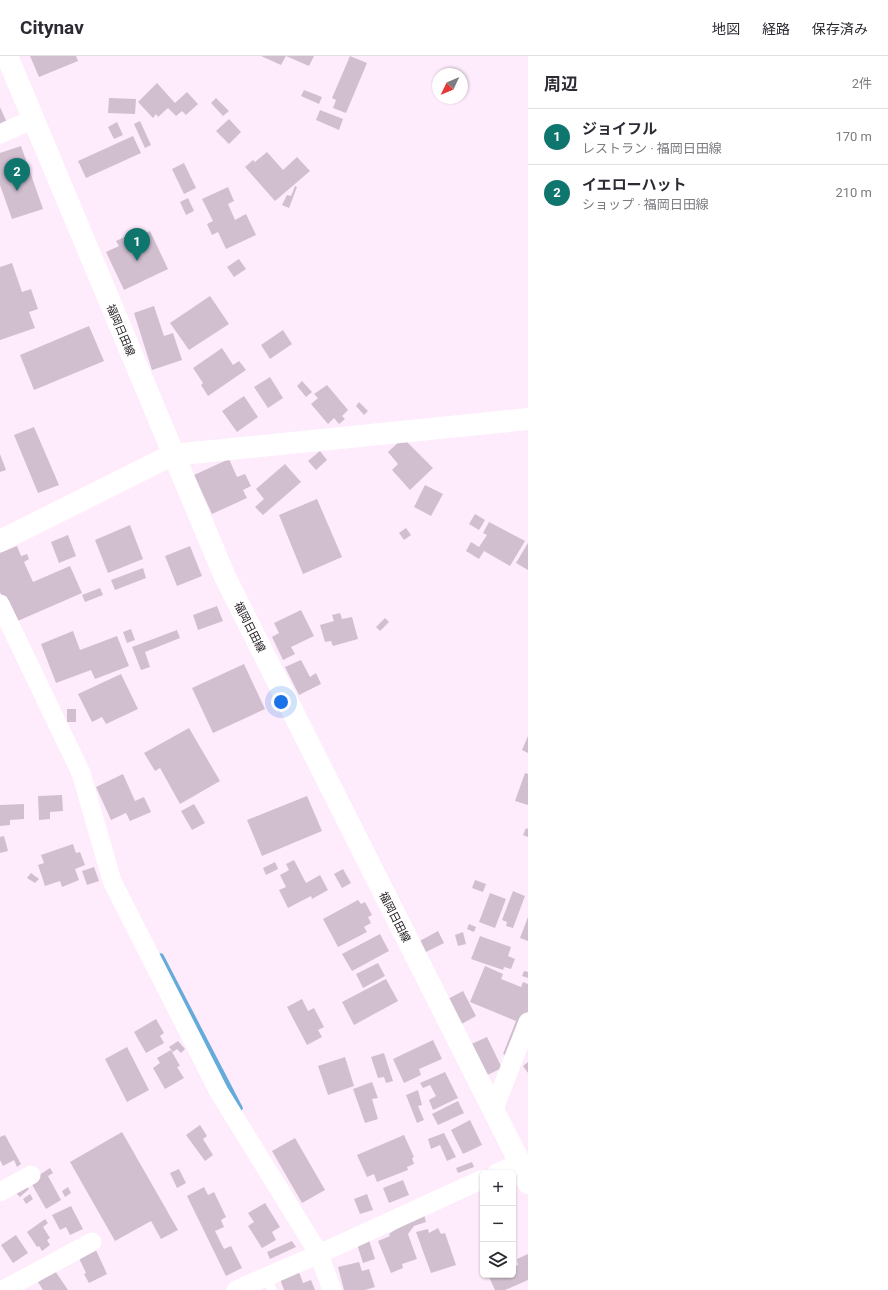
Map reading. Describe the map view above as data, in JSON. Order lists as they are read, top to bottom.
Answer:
{
  "streets": {
    "main road": ["福岡日田線"]
  },
  "north": "bottom left",
  "page": {
    "header": "Citynav",
    "nav": ["地図", "経路", "保存済み"],
    "heading": ["周辺", "2件"],
    "list": [
      {
        "mark": "1",
        "name": "ジョイフル",
        "note": "レストラン · 福岡日田線",
        "value": "170 m"
      },
      {
        "mark": "2",
        "name": "イエローハット",
        "note": "ショップ · 福岡日田線",
        "value": "210 m"
      }
    ],
    "pins": ["2", "1"],
    "map_buttons": ["+", "−"]
  }
}
